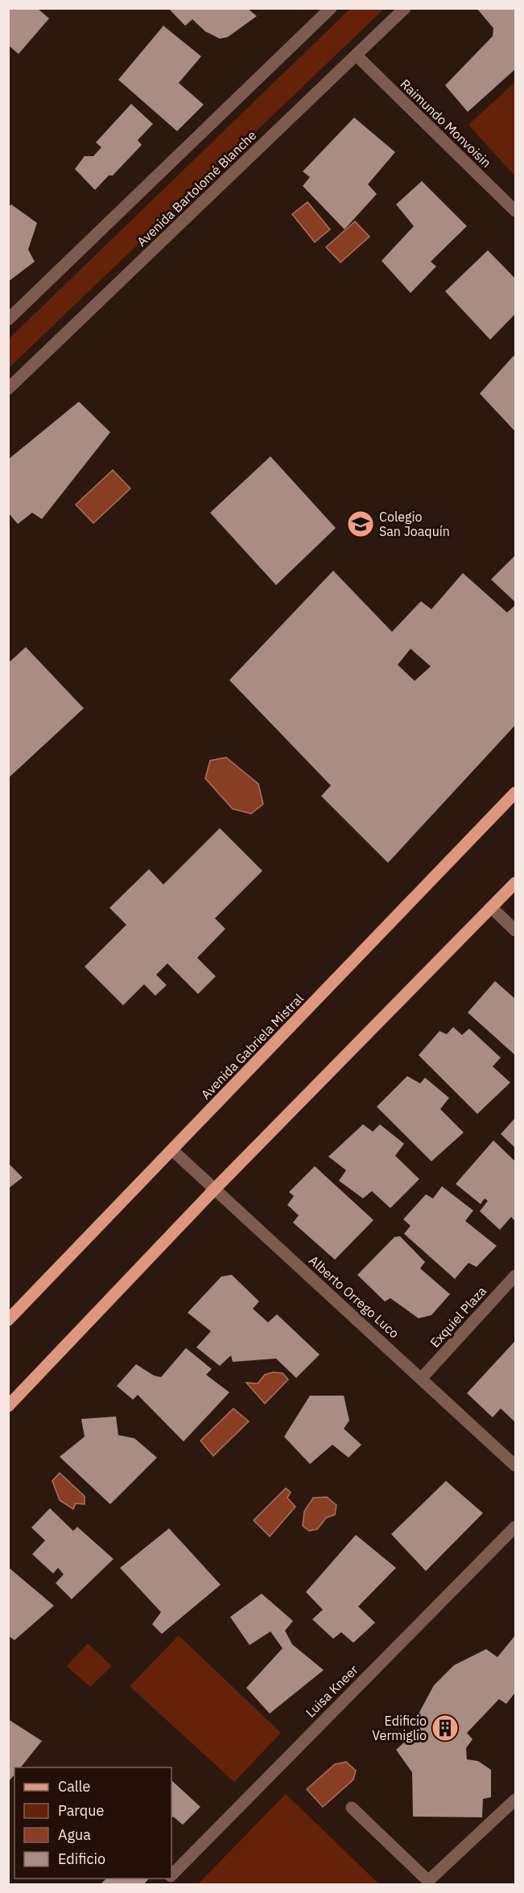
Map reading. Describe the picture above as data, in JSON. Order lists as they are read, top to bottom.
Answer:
{
  "streets": {
    "main road": ["Avenida Gabriela Mistral"],
    "street": [
      "Raimundo Monvoisin",
      "Avenida Bartolomé Blanche",
      "Alberto Orrego Luco",
      "Exquiel Plaza",
      "Luisa Kneer"
    ]
  },
  "crossings": [
    ["Raimundo Monvoisin", "Avenida Bartolomé Blanche"],
    ["Avenida Gabriela Mistral", "Alberto Orrego Luco"],
    ["Alberto Orrego Luco", "Exquiel Plaza"]
  ],
  "places": {
    "school or university": ["Colegio San Joaquín"],
    "building": ["Edificio Vermiglio"]
  },
  "legend": [
    "Calle",
    "Parque",
    "Agua",
    "Edificio"
  ]
}
